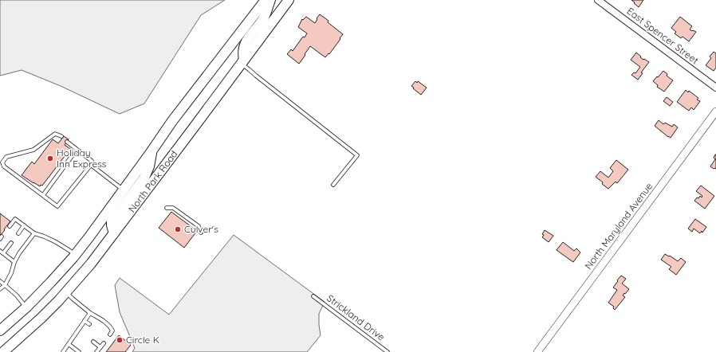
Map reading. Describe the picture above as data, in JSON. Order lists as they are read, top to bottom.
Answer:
{
  "streets": {
    "main road": ["North Park Road"],
    "street": ["East Spencer Street", "North Maryland Avenue"],
    "lane": ["Strickland Drive"]
  },
  "places": ["Holiday Inn Express", "Culver's", "Circle K"]
}
